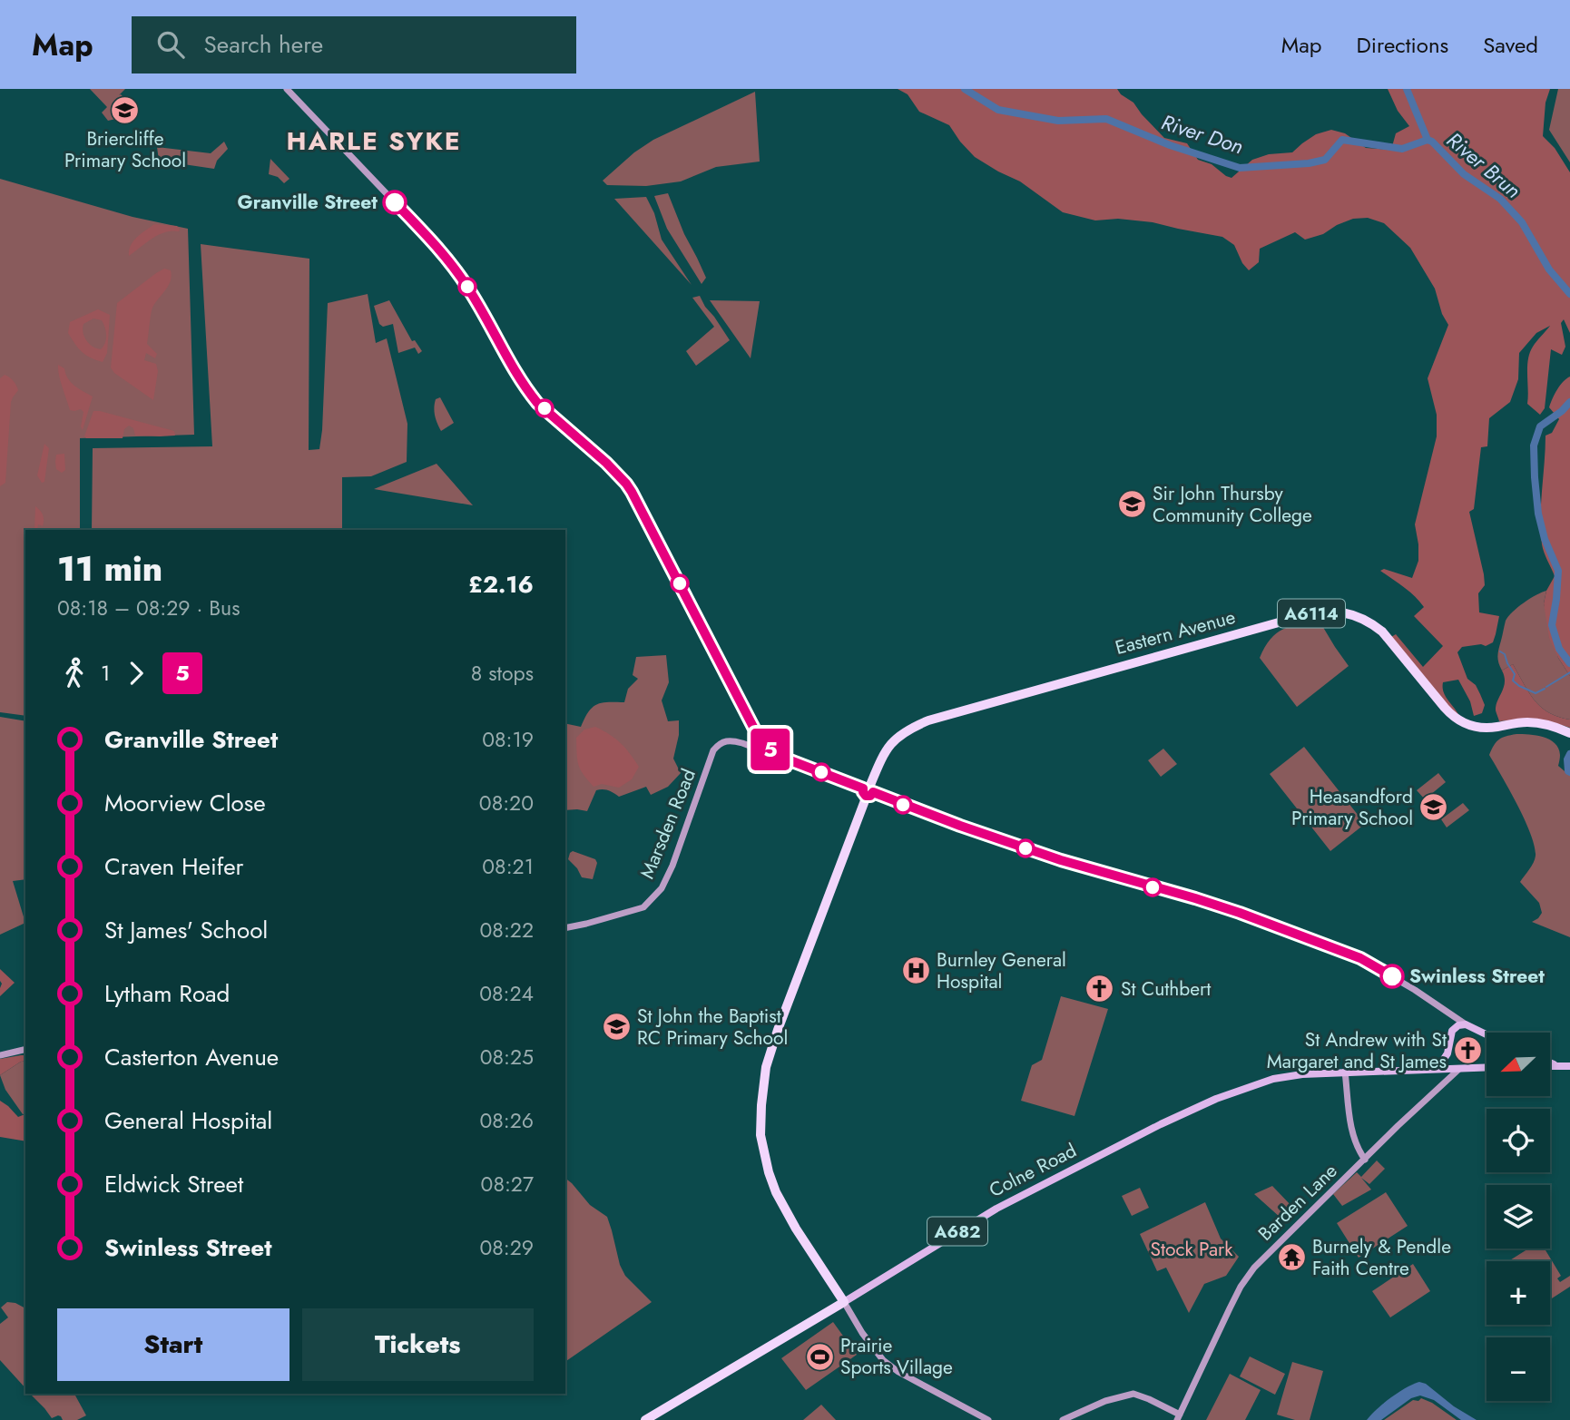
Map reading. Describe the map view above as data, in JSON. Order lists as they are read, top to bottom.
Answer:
{
  "streets": {
    "highway": [
      "A6114",
      "Eastern Avenue",
      "Colne Road",
      "A682"
    ],
    "street": ["Marsden Road", "Barden Lane"]
  },
  "crossings": [
    ["A6114", "Eastern Avenue"],
    ["A6114", "Colne Road"],
    ["Colne Road", "Barden Lane"]
  ],
  "districts": ["HARLE SYKE"],
  "water": ["River Don", "River Brun"],
  "parks": ["Stock Park"],
  "places": {
    "school or university": [
      "Briercliffe Primary School",
      "Sir John Thursby Community College",
      "Heasandford Primary School",
      "St John the Baptist RC Primary School"
    ],
    "other": ["Granville Street", "Swinless Street"],
    "hospital": ["Burnley General Hospital"],
    "church": ["St Cuthbert", "St Andrew with St Margaret and St James"],
    "temple": ["Burnely & Pendle Faith Centre"],
    "sports": ["Prairie Sports Village"]
  },
  "lines": ["bus line 5"],
  "north": "bottom left",
  "page": {
    "header": "Map",
    "search": "Search here",
    "nav": ["Map", "Directions", "Saved"],
    "on_map": "5",
    "heading": ["11 min", "08:18 – 08:29 · Bus", "£2.16"],
    "legs": ["1", "5", "8 stops"],
    "list": [
      {
        "name": "Granville Street",
        "value": "08:19"
      },
      {
        "name": "Moorview Close",
        "value": "08:20"
      },
      {
        "name": "Craven Heifer",
        "value": "08:21"
      },
      {
        "name": "St James' School",
        "value": "08:22"
      },
      {
        "name": "Lytham Road",
        "value": "08:24"
      },
      {
        "name": "Casterton Avenue",
        "value": "08:25"
      },
      {
        "name": "General Hospital",
        "value": "08:26"
      },
      {
        "name": "Eldwick Street",
        "value": "08:27"
      },
      {
        "name": "Swinless Street",
        "value": "08:29"
      }
    ],
    "map_buttons": ["+", "−"],
    "buttons": ["Start", "Tickets"]
  }
}
